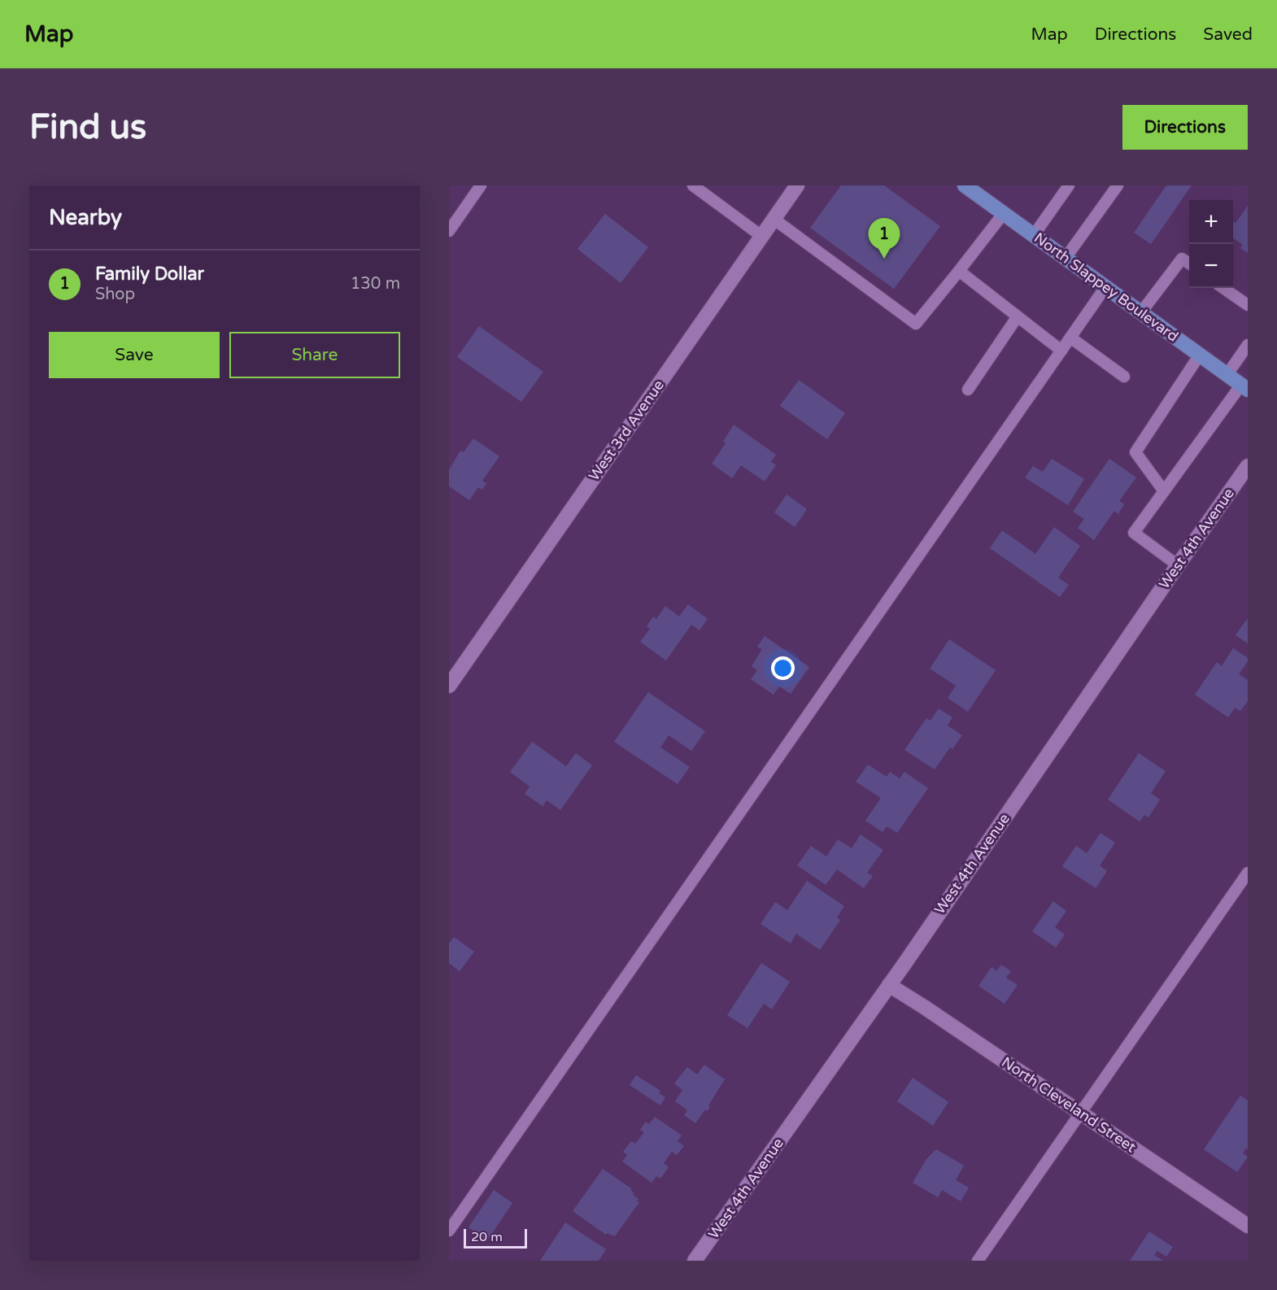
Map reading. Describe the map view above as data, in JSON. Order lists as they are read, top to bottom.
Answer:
{
  "streets": {
    "main road": ["North Slappey Boulevard"],
    "street": ["West 3rd Avenue", "West 4th Avenue", "North Cleveland Street"]
  },
  "crossings": [
    ["West 4th Avenue", "North Cleveland Street"]
  ],
  "scale_bar": "20 m",
  "page": {
    "header": "Map",
    "nav": ["Map", "Directions", "Saved"],
    "buttons": [
      "Directions",
      ["Save", "Share"]
    ],
    "title": "Find us",
    "heading": "Nearby",
    "map_buttons": ["+", "−"],
    "pins": "1",
    "list": [
      {
        "mark": "1",
        "name": "Family Dollar",
        "note": "Shop",
        "value": "130 m"
      }
    ],
    "scale": "20 m"
  }
}
